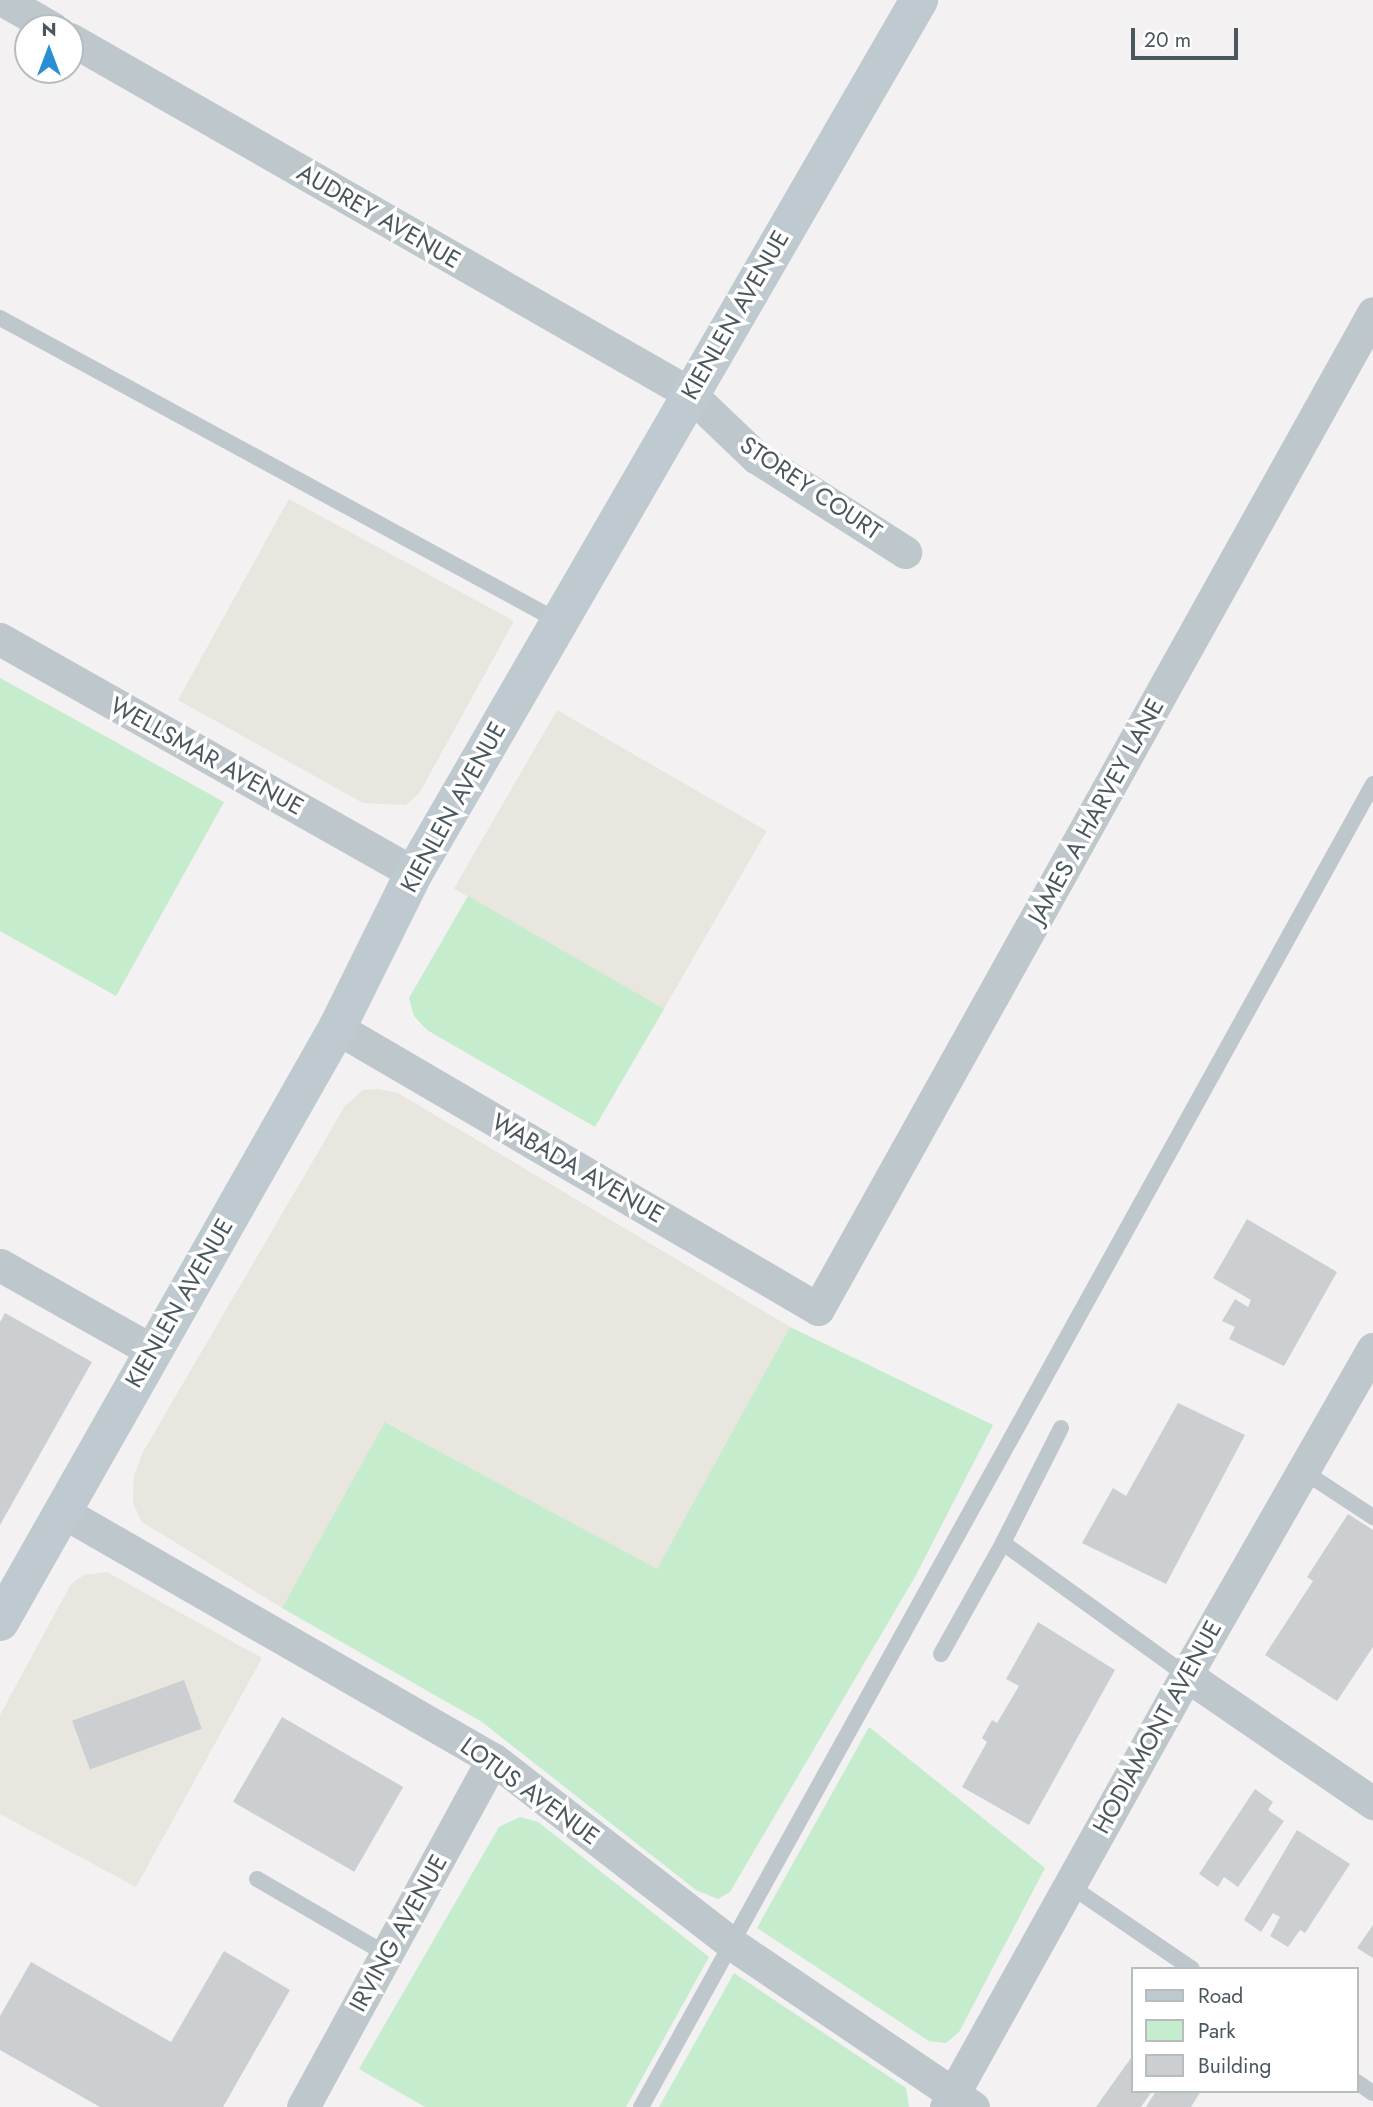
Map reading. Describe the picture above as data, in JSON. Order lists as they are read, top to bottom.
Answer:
{
  "streets": {
    "main road": ["KIENLEN AVENUE"],
    "street": [
      "AUDREY AVENUE",
      "STOREY COURT",
      "WELLSMAR AVENUE",
      "JAMES A HARVEY LANE",
      "WABADA AVENUE",
      "HODIAMONT AVENUE",
      "LOTUS AVENUE",
      "IRVING AVENUE"
    ]
  },
  "crossings": [
    ["AUDREY AVENUE", "KIENLEN AVENUE"],
    ["AUDREY AVENUE", "STOREY COURT"],
    ["KIENLEN AVENUE", "STOREY COURT"],
    ["KIENLEN AVENUE", "WELLSMAR AVENUE"],
    ["KIENLEN AVENUE", "WABADA AVENUE"],
    ["KIENLEN AVENUE", "LOTUS AVENUE"],
    ["JAMES A HARVEY LANE", "WABADA AVENUE"],
    ["HODIAMONT AVENUE", "LOTUS AVENUE"],
    ["LOTUS AVENUE", "IRVING AVENUE"]
  ],
  "legend": ["Road", "Park", "Building"],
  "scale_bar": "20 m",
  "north": "top"
}
